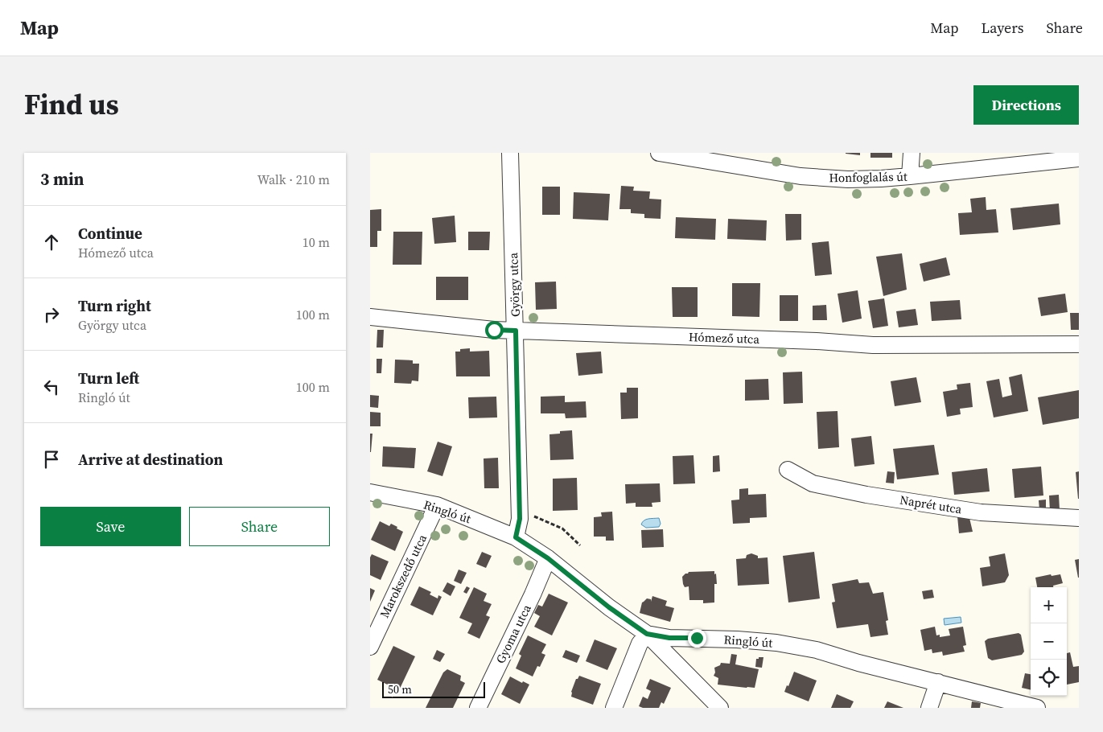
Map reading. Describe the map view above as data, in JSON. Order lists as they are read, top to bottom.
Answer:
{
  "streets": {
    "street": [
      "Honfoglalás út",
      "György utca",
      "Hómező utca",
      "Naprét utca",
      "Ringló út",
      "Marokszedő utca",
      "Gyoma utca"
    ]
  },
  "crossings": [
    ["György utca", "Hómező utca"],
    ["György utca", "Ringló út"],
    ["Ringló út", "Marokszedő utca"],
    ["Ringló út", "Gyoma utca"]
  ],
  "scale_bar": "50 m",
  "page": {
    "header": "Map",
    "nav": ["Map", "Layers", "Share"],
    "title": "Find us",
    "buttons": [
      "Directions",
      ["Save", "Share"]
    ],
    "heading": ["3 min", "Walk · 210 m"],
    "list": [
      ["Continue", "Hómező utca", "10 m"],
      ["Turn right", "György utca", "100 m"],
      ["Turn left", "Ringló út", "100 m"],
      "Arrive at destination"
    ],
    "map_buttons": ["+", "−"],
    "scale": "50 m"
  }
}
